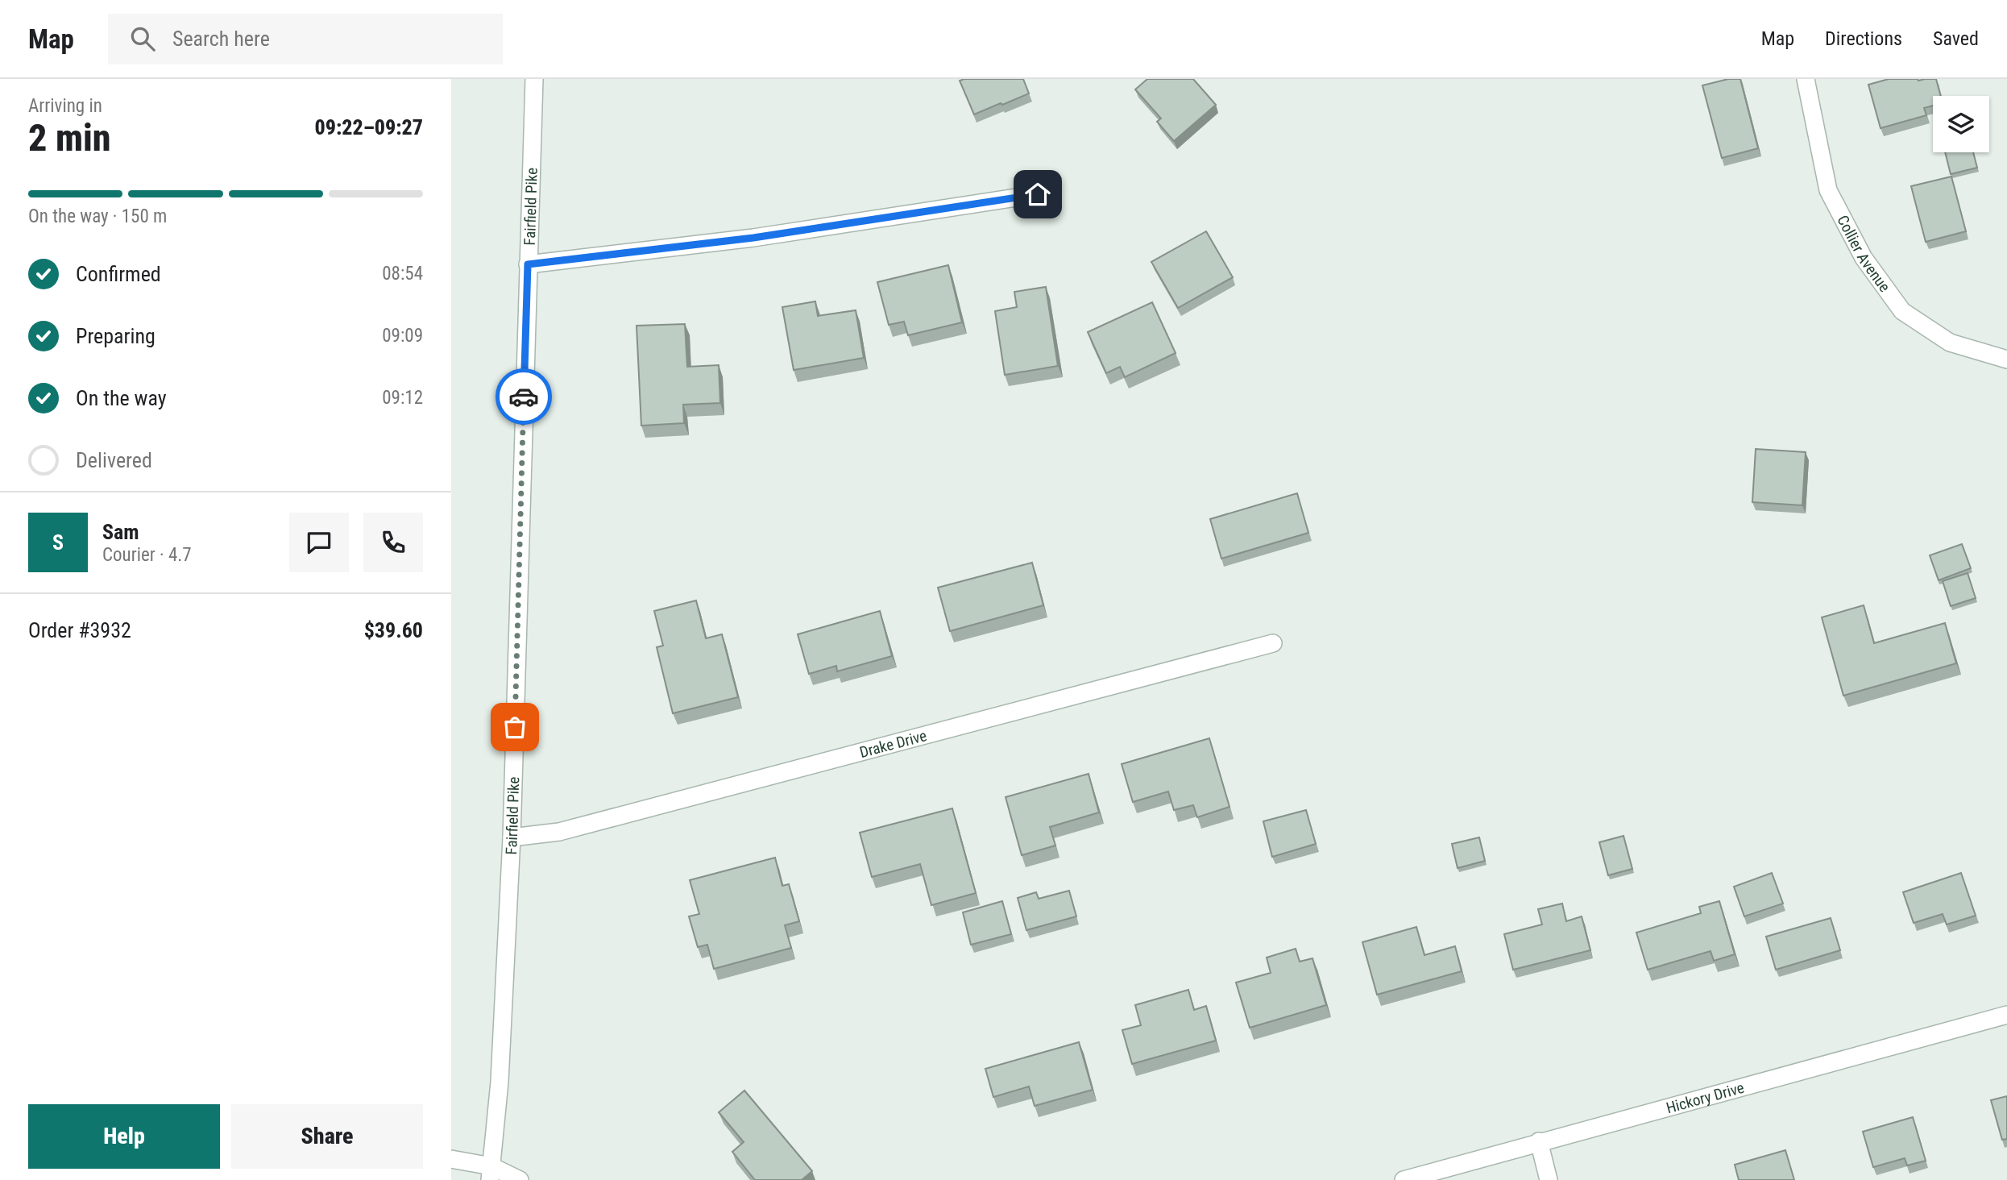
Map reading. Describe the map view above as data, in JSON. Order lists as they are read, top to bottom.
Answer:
{
  "streets": {
    "street": [
      "Fairfield Pike",
      "Collier Avenue",
      "Drake Drive",
      "Hickory Drive"
    ]
  },
  "crossings": [
    ["Fairfield Pike", "Drake Drive"]
  ],
  "page": {
    "header": "Map",
    "search": "Search here",
    "nav": ["Map", "Directions", "Saved"],
    "heading": ["2 min", "Arriving in", "09:22–09:27"],
    "panel": [
      "Sam",
      "Courier · 4.7",
      "Order #3932",
      "$39.60"
    ],
    "bar": "On the way · 150 m",
    "list": [
      ["Confirmed", "08:54"],
      ["Preparing", "09:09"],
      ["On the way", "09:12"],
      "Delivered"
    ],
    "round": "S",
    "buttons": ["Help", "Share"]
  }
}
